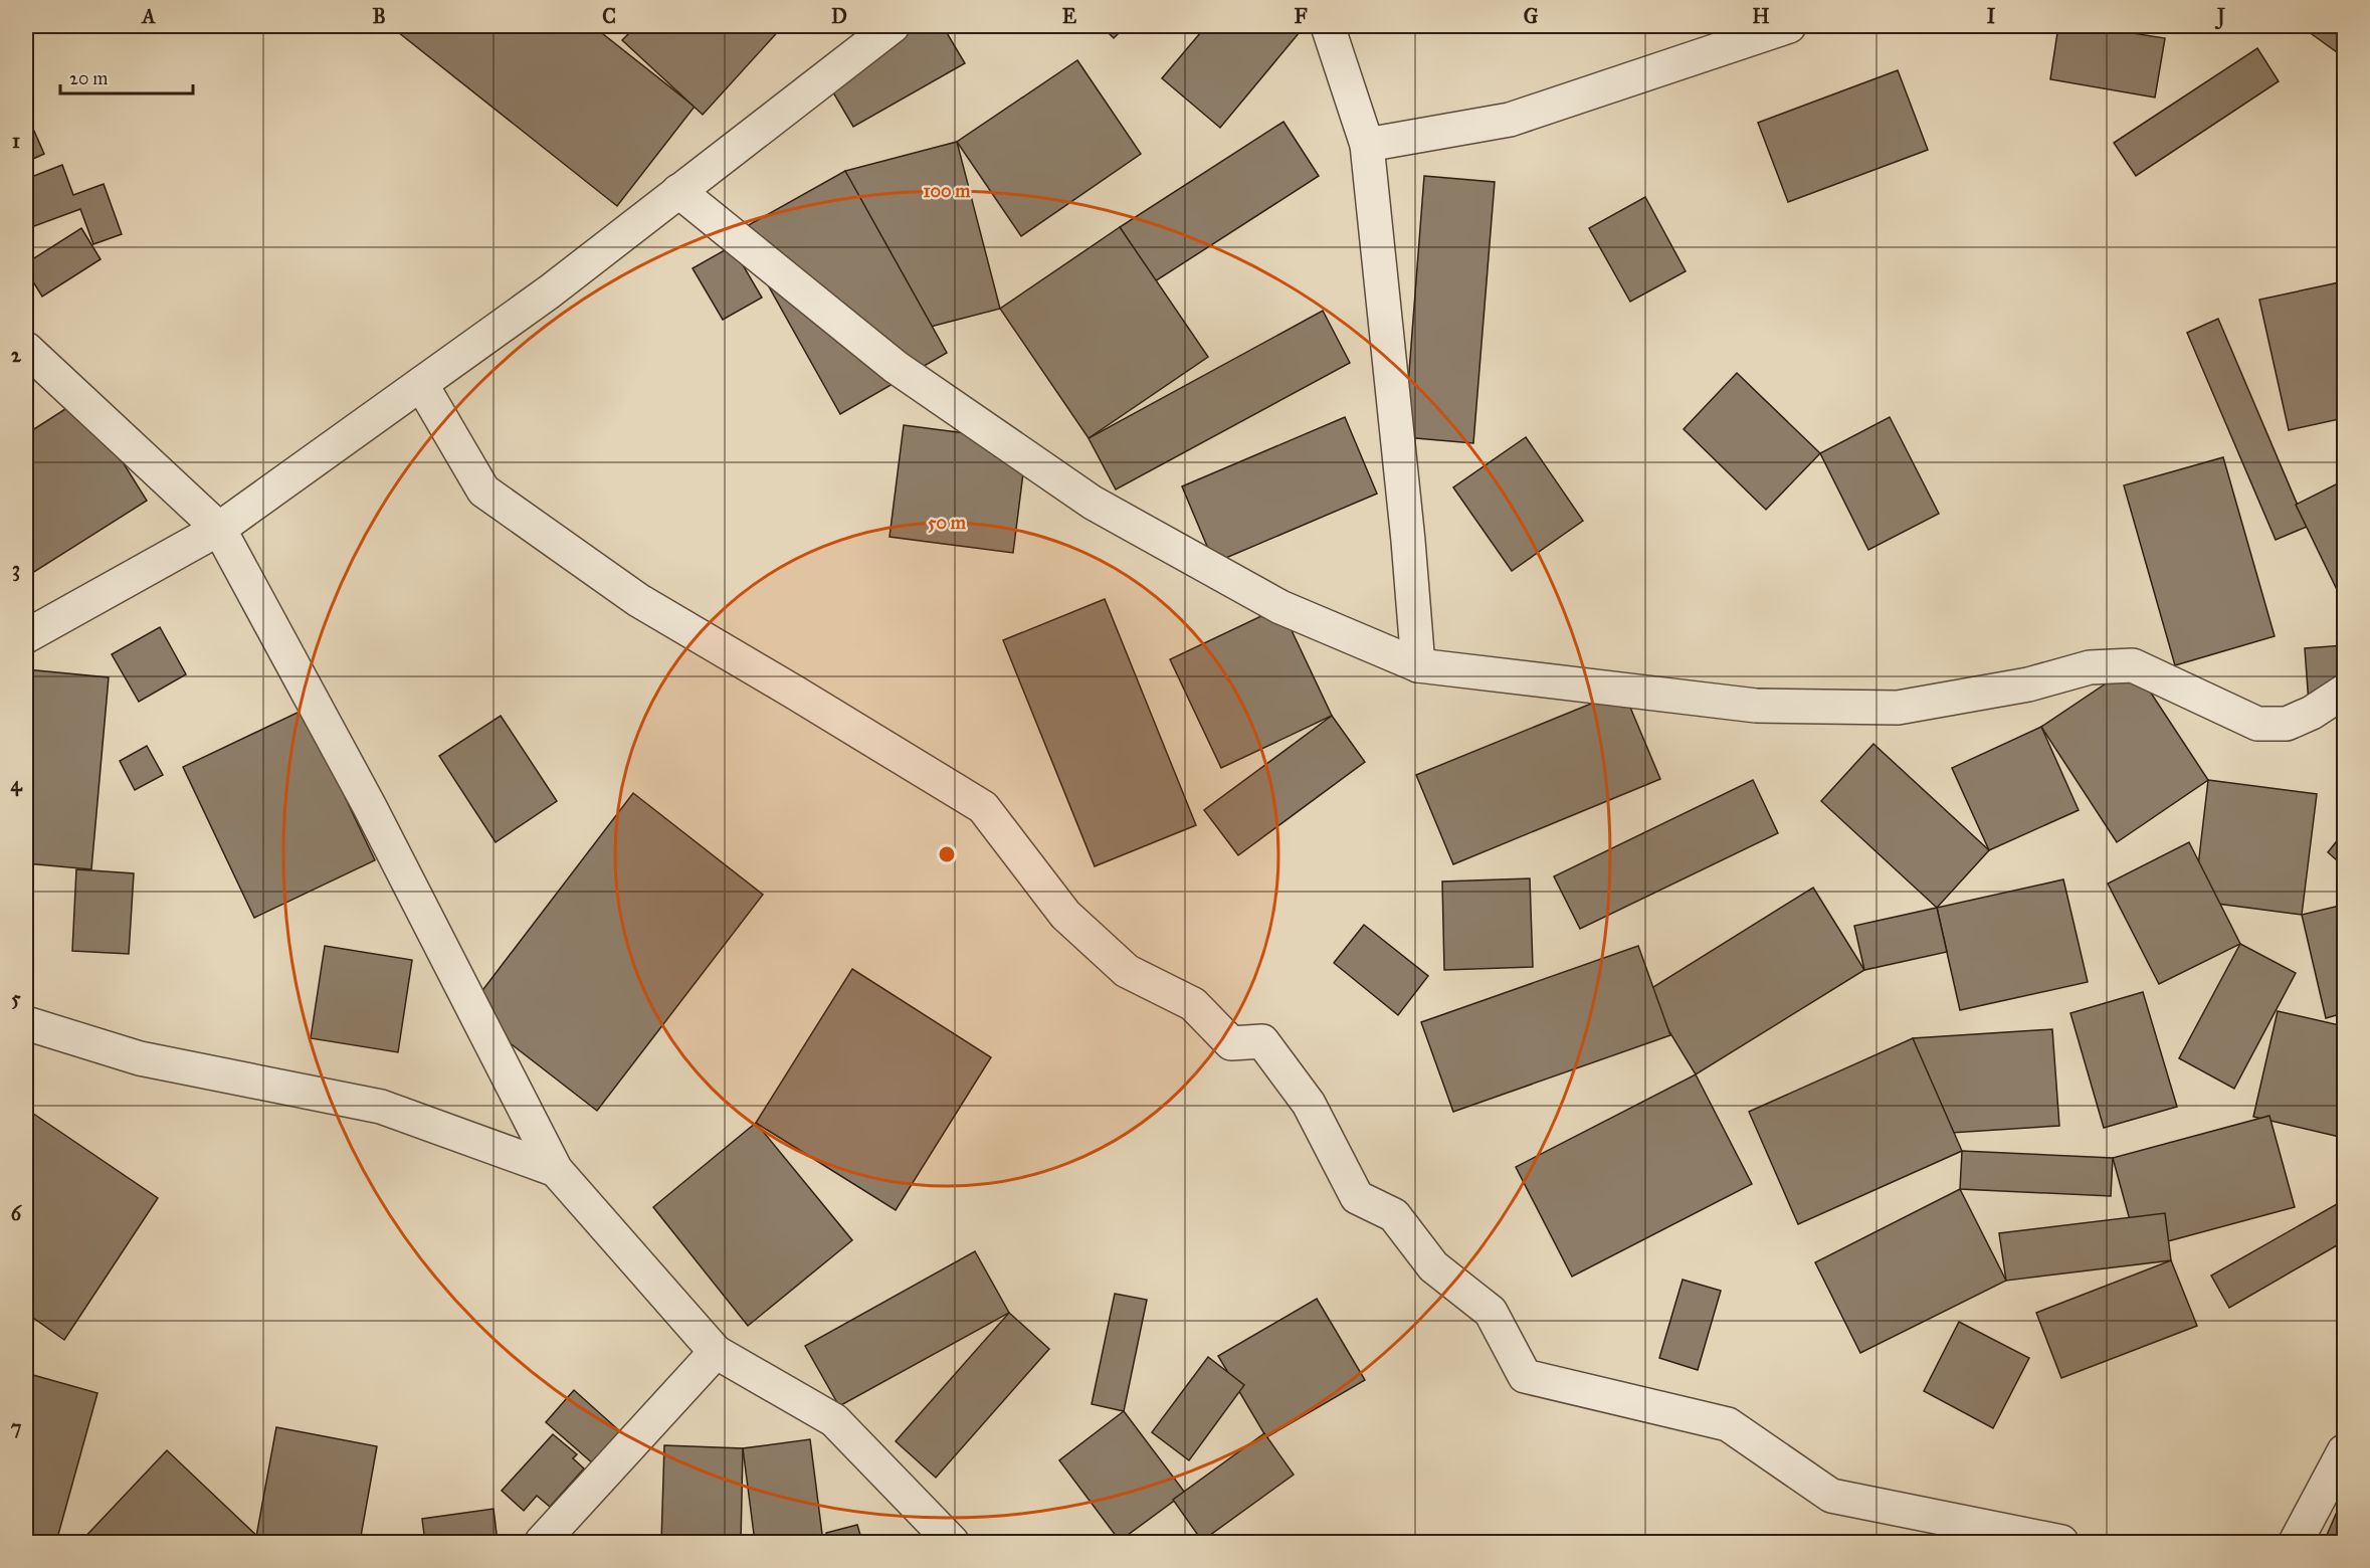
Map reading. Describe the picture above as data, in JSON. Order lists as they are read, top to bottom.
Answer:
{
  "scale_bar": "20 m",
  "grid": {
    "columns": [
      "A",
      "B",
      "C",
      "D",
      "E",
      "F",
      "G",
      "H",
      "I",
      "J"
    ],
    "rows": [
      "1",
      "2",
      "3",
      "4",
      "5",
      "6",
      "7"
    ]
  },
  "rings": ["100 m", "50 m"]
}
